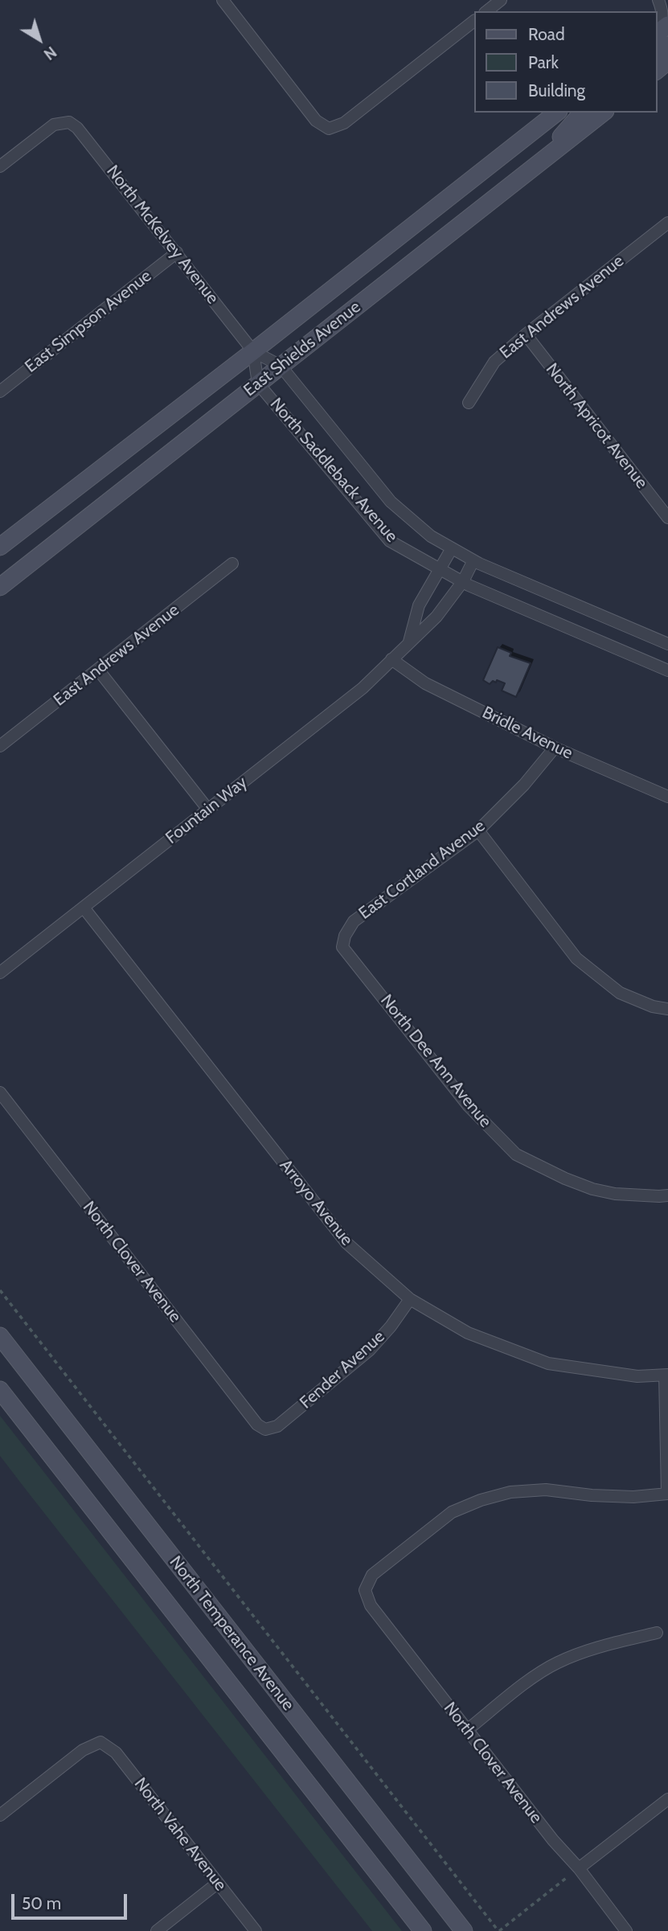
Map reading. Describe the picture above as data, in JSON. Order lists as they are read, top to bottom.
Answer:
{
  "streets": {
    "main road": ["East Shields Avenue", "North Temperance Avenue"],
    "street": [
      "North McKelvey Avenue",
      "East Andrews Avenue",
      "East Simpson Avenue",
      "North Apricot Avenue",
      "North Saddleback Avenue",
      "Bridle Avenue",
      "Fountain Way",
      "East Cortland Avenue",
      "North Dee Ann Avenue",
      "Arroyo Avenue",
      "North Clover Avenue",
      "Fender Avenue",
      "North Vahe Avenue"
    ]
  },
  "crossings": [
    ["North McKelvey Avenue", "East Simpson Avenue"],
    ["North McKelvey Avenue", "East Shields Avenue"],
    ["North McKelvey Avenue", "North Saddleback Avenue"],
    ["East Andrews Avenue", "North Apricot Avenue"],
    ["East Shields Avenue", "North Saddleback Avenue"],
    ["North Saddleback Avenue", "Fountain Way"],
    ["Bridle Avenue", "Fountain Way"],
    ["Bridle Avenue", "East Cortland Avenue"],
    ["Fountain Way", "Arroyo Avenue"],
    ["East Cortland Avenue", "North Dee Ann Avenue"],
    ["Arroyo Avenue", "Fender Avenue"],
    ["North Clover Avenue", "Fender Avenue"]
  ],
  "legend": ["Road", "Park", "Building"],
  "scale_bar": "50 m",
  "north": "bottom right"
}
